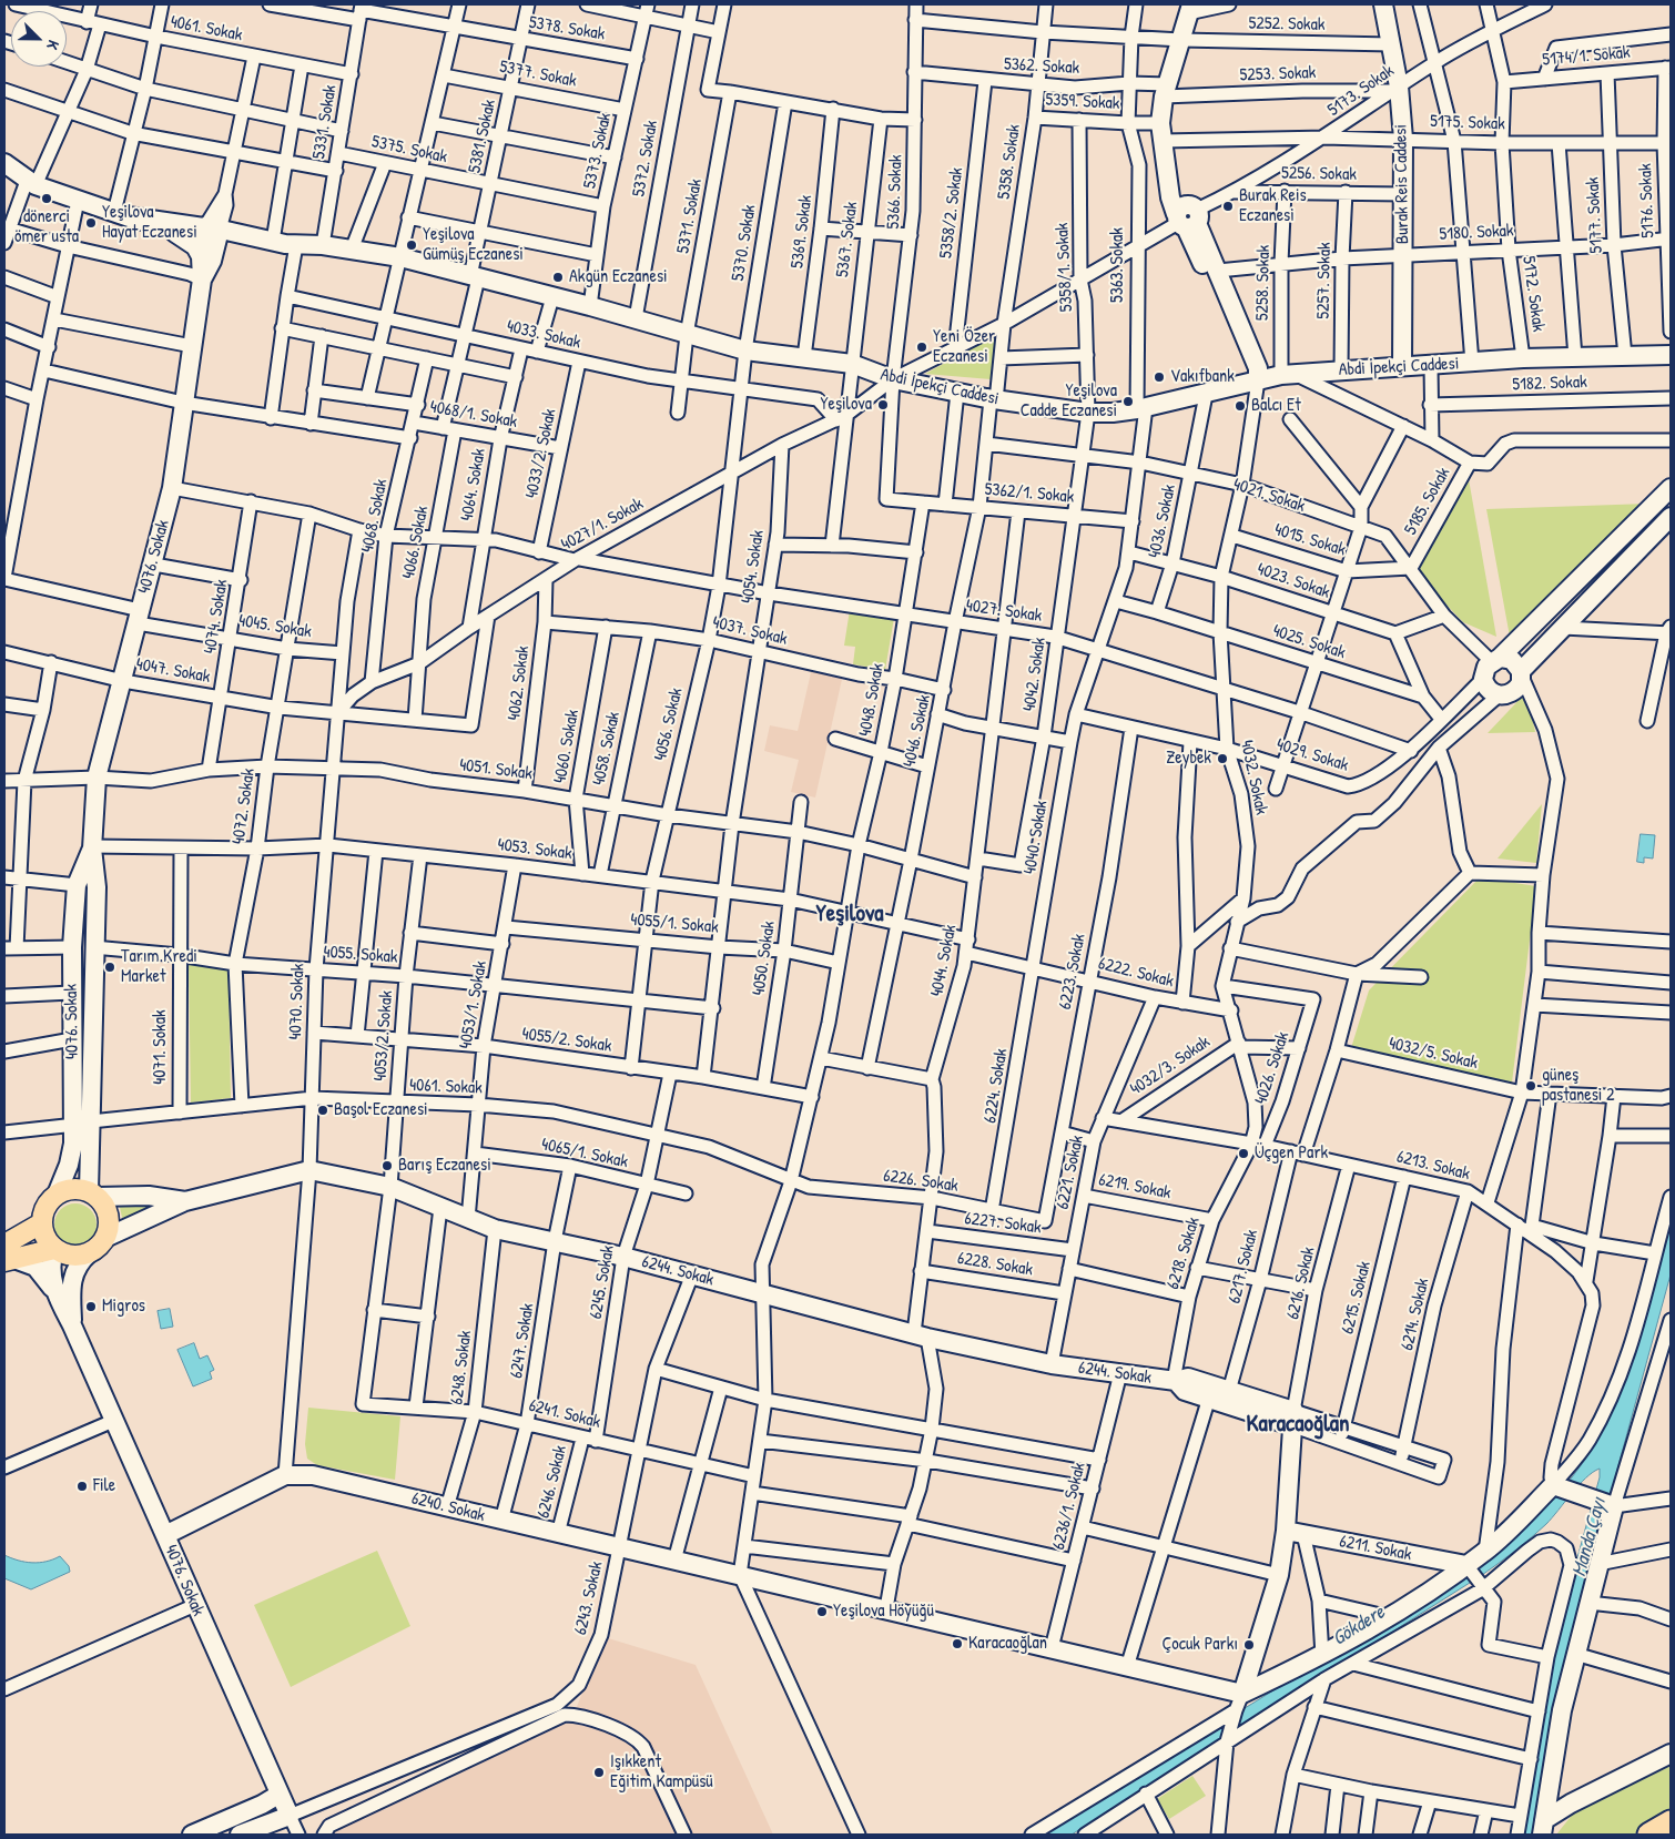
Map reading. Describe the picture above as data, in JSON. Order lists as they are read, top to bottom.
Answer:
{
  "streets": {
    "street": [
      "5252. Sokak",
      "4061. Sokak",
      "5378. Sokak",
      "5174/1. Sokak",
      "5362. Sokak",
      "5377. Sokak",
      "5253. Sokak",
      "5173. Sokak",
      "5359. Sokak",
      "5331. Sokak",
      "5175. Sokak",
      "5381. Sokak",
      "5375. Sokak",
      "5373. Sokak",
      "5372. Sokak",
      "5358. Sokak",
      "5256. Sokak",
      "Burak Reis Caddesi",
      "5366. Sokak",
      "5176. Sokak",
      "5358/2. Sokak",
      "5177. Sokak",
      "5371. Sokak",
      "5369. Sokak",
      "5180. Sokak",
      "5367. Sokak",
      "5370. Sokak",
      "5363. Sokak",
      "5358/1. Sokak",
      "5257. Sokak",
      "5258. Sokak",
      "5172. Sokak",
      "4033. Sokak",
      "Abdi İpekçi Caddesi",
      "5182. Sokak",
      "4068/1. Sokak",
      "4033/2. Sokak",
      "4064. Sokak",
      "5362/1. Sokak",
      "4021. Sokak",
      "5185. Sokak",
      "4068. Sokak",
      "4036. Sokak",
      "4027/1. Sokak",
      "4015. Sokak",
      "4066. Sokak",
      "4076. Sokak",
      "4054. Sokak",
      "4023. Sokak",
      "4027. Sokak",
      "4074. Sokak",
      "4045. Sokak",
      "4037. Sokak",
      "4025. Sokak",
      "4047. Sokak",
      "4042. Sokak",
      "4062. Sokak",
      "4048. Sokak",
      "4056. Sokak",
      "4046. Sokak",
      "4060. Sokak",
      "4058. Sokak",
      "4029. Sokak",
      "4051. Sokak",
      "4032. Sokak",
      "4072. Sokak",
      "4040. Sokak",
      "4053. Sokak",
      "4055/1. Sokak",
      "4055. Sokak",
      "4050. Sokak",
      "4044. Sokak",
      "6223. Sokak",
      "6222. Sokak",
      "4070. Sokak",
      "4053/1. Sokak",
      "4053/2. Sokak",
      "4055/2. Sokak",
      "4071. Sokak",
      "4032/5. Sokak",
      "4032/3. Sokak",
      "4026. Sokak",
      "6224. Sokak",
      "4065/1. Sokak",
      "6213. Sokak",
      "6221. Sokak",
      "6226. Sokak",
      "6219. Sokak",
      "6227. Sokak",
      "6218. Sokak",
      "6228. Sokak",
      "6217. Sokak",
      "6244. Sokak",
      "6245. Sokak",
      "6216. Sokak",
      "6215. Sokak",
      "6214. Sokak",
      "6247. Sokak",
      "6248. Sokak",
      "6241. Sokak",
      "6246. Sokak",
      "6236/1. Sokak",
      "6240. Sokak",
      "6211. Sokak",
      "6243. Sokak"
    ]
  },
  "crossings": [
    ["5252. Sokak", "5358. Sokak"],
    ["5252. Sokak", "Burak Reis Caddesi"],
    ["5252. Sokak", "5366. Sokak"],
    ["5252. Sokak", "5363. Sokak"],
    ["4061. Sokak", "Abdi İpekçi Caddesi"],
    ["4061. Sokak", "4076. Sokak"],
    ["4061. Sokak", "4048. Sokak"],
    ["4061. Sokak", "4072. Sokak"],
    ["4061. Sokak", "4070. Sokak"],
    ["4061. Sokak", "4053/1. Sokak"],
    ["4061. Sokak", "4053/2. Sokak"],
    ["4061. Sokak", "4071. Sokak"],
    ["4061. Sokak", "6226. Sokak"],
    ["4061. Sokak", "6245. Sokak"],
    ["5378. Sokak", "5331. Sokak"],
    ["5378. Sokak", "5381. Sokak"],
    ["5378. Sokak", "5373. Sokak"],
    ["5174/1. Sokak", "5176. Sokak"],
    ["5174/1. Sokak", "5177. Sokak"],
    ["5174/1. Sokak", "5172. Sokak"],
    ["5362. Sokak", "5253. Sokak"],
    ["5362. Sokak", "5358. Sokak"],
    ["5362. Sokak", "5366. Sokak"],
    ["5362. Sokak", "5358/2. Sokak"],
    ["5362. Sokak", "5363. Sokak"],
    ["5377. Sokak", "5381. Sokak"],
    ["5377. Sokak", "5373. Sokak"],
    ["5253. Sokak", "5173. Sokak"],
    ["5253. Sokak", "Burak Reis Caddesi"],
    ["5173. Sokak", "5175. Sokak"],
    ["5173. Sokak", "5358. Sokak"],
    ["5173. Sokak", "5256. Sokak"],
    ["5173. Sokak", "Burak Reis Caddesi"],
    ["5173. Sokak", "5358/2. Sokak"],
    ["5173. Sokak", "5363. Sokak"],
    ["5173. Sokak", "5358/1. Sokak"],
    ["5173. Sokak", "5172. Sokak"],
    ["5173. Sokak", "4027/1. Sokak"],
    ["5359. Sokak", "5358. Sokak"],
    ["5359. Sokak", "5363. Sokak"],
    ["5359. Sokak", "5358/1. Sokak"],
    ["5331. Sokak", "5375. Sokak"],
    ["5331. Sokak", "Abdi İpekçi Caddesi"],
    ["5175. Sokak", "Burak Reis Caddesi"],
    ["5175. Sokak", "5176. Sokak"],
    ["5175. Sokak", "5177. Sokak"],
    ["5175. Sokak", "5172. Sokak"],
    ["5381. Sokak", "5375. Sokak"],
    ["5381. Sokak", "4033. Sokak"],
    ["5381. Sokak", "Abdi İpekçi Caddesi"],
    ["5381. Sokak", "4066. Sokak"],
    ["5375. Sokak", "5373. Sokak"],
    ["5373. Sokak", "Abdi İpekçi Caddesi"],
    ["5372. Sokak", "Abdi İpekçi Caddesi"],
    ["5256. Sokak", "Burak Reis Caddesi"],
    ["5256. Sokak", "5257. Sokak"],
    ["5256. Sokak", "5258. Sokak"],
    ["Burak Reis Caddesi", "5180. Sokak"],
    ["Burak Reis Caddesi", "Abdi İpekçi Caddesi"],
    ["5366. Sokak", "Abdi İpekçi Caddesi"],
    ["5366. Sokak", "4027/1. Sokak"],
    ["5176. Sokak", "5180. Sokak"],
    ["5358/2. Sokak", "4027/1. Sokak"],
    ["5177. Sokak", "5180. Sokak"],
    ["5177. Sokak", "Abdi İpekçi Caddesi"],
    ["5371. Sokak", "4033. Sokak"],
    ["5371. Sokak", "Abdi İpekçi Caddesi"],
    ["5369. Sokak", "Abdi İpekçi Caddesi"],
    ["5180. Sokak", "5257. Sokak"],
    ["5180. Sokak", "5258. Sokak"],
    ["5180. Sokak", "5172. Sokak"],
    ["5367. Sokak", "4033. Sokak"],
    ["5367. Sokak", "Abdi İpekçi Caddesi"],
    ["5367. Sokak", "4027/1. Sokak"],
    ["5370. Sokak", "4033. Sokak"],
    ["5370. Sokak", "Abdi İpekçi Caddesi"],
    ["5370. Sokak", "4056. Sokak"],
    ["5363. Sokak", "Abdi İpekçi Caddesi"],
    ["5358/1. Sokak", "Abdi İpekçi Caddesi"],
    ["5358/1. Sokak", "4042. Sokak"],
    ["5257. Sokak", "Abdi İpekçi Caddesi"],
    ["5258. Sokak", "Abdi İpekçi Caddesi"],
    ["5258. Sokak", "5185. Sokak"],
    ["5172. Sokak", "Abdi İpekçi Caddesi"],
    ["4033. Sokak", "4033/2. Sokak"],
    ["4033. Sokak", "4064. Sokak"],
    ["4033. Sokak", "4027/1. Sokak"],
    ["4033. Sokak", "4056. Sokak"],
    ["Abdi İpekçi Caddesi", "5185. Sokak"],
    ["Abdi İpekçi Caddesi", "4036. Sokak"],
    ["Abdi İpekçi Caddesi", "4027/1. Sokak"],
    ["Abdi İpekçi Caddesi", "4076. Sokak"],
    ["Abdi İpekçi Caddesi", "4042. Sokak"],
    ["Abdi İpekçi Caddesi", "4046. Sokak"],
    ["Abdi İpekçi Caddesi", "4032. Sokak"],
    ["4068/1. Sokak", "4033/2. Sokak"],
    ["4068/1. Sokak", "4064. Sokak"],
    ["4068/1. Sokak", "4068. Sokak"],
    ["4068/1. Sokak", "4066. Sokak"],
    ["4033/2. Sokak", "4027. Sokak"],
    ["4064. Sokak", "4027/1. Sokak"],
    ["4064. Sokak", "4027. Sokak"],
    ["5362/1. Sokak", "4042. Sokak"],
    ["5362/1. Sokak", "4048. Sokak"],
    ["5362/1. Sokak", "4046. Sokak"],
    ["4021. Sokak", "5185. Sokak"],
    ["4021. Sokak", "4036. Sokak"],
    ["4021. Sokak", "4015. Sokak"],
    ["4021. Sokak", "4042. Sokak"],
    ["4021. Sokak", "4046. Sokak"],
    ["4021. Sokak", "4029. Sokak"],
    ["4021. Sokak", "4032. Sokak"],
    ["5185. Sokak", "4015. Sokak"],
    ["4068. Sokak", "4027/1. Sokak"],
    ["4068. Sokak", "4027. Sokak"],
    ["4036. Sokak", "4023. Sokak"],
    ["4036. Sokak", "4025. Sokak"],
    ["4027/1. Sokak", "4066. Sokak"],
    ["4027/1. Sokak", "4054. Sokak"],
    ["4027/1. Sokak", "4027. Sokak"],
    ["4027/1. Sokak", "4047. Sokak"],
    ["4027/1. Sokak", "4062. Sokak"],
    ["4027/1. Sokak", "4056. Sokak"],
    ["4027/1. Sokak", "4070. Sokak"],
    ["4015. Sokak", "4032. Sokak"],
    ["4066. Sokak", "4027. Sokak"],
    ["4076. Sokak", "4027. Sokak"],
    ["4076. Sokak", "4045. Sokak"],
    ["4076. Sokak", "4047. Sokak"],
    ["4076. Sokak", "4051. Sokak"],
    ["4076. Sokak", "4053. Sokak"],
    ["4076. Sokak", "4055. Sokak"],
    ["4076. Sokak", "6244. Sokak"],
    ["4076. Sokak", "6240. Sokak"],
    ["4076. Sokak", "6243. Sokak"],
    ["4054. Sokak", "4027. Sokak"],
    ["4054. Sokak", "4037. Sokak"],
    ["4054. Sokak", "4051. Sokak"],
    ["4054. Sokak", "4053. Sokak"],
    ["4054. Sokak", "4055/1. Sokak"],
    ["4054. Sokak", "4055. Sokak"],
    ["4054. Sokak", "4055/2. Sokak"],
    ["4023. Sokak", "4032. Sokak"],
    ["4027. Sokak", "4074. Sokak"],
    ["4027. Sokak", "4042. Sokak"],
    ["4027. Sokak", "4048. Sokak"],
    ["4027. Sokak", "4056. Sokak"],
    ["4027. Sokak", "4046. Sokak"],
    ["4027. Sokak", "4029. Sokak"],
    ["4027. Sokak", "4032. Sokak"],
    ["4027. Sokak", "4072. Sokak"],
    ["4027. Sokak", "4040. Sokak"],
    ["4027. Sokak", "4044. Sokak"],
    ["4027. Sokak", "4070. Sokak"],
    ["4074. Sokak", "4045. Sokak"],
    ["4074. Sokak", "4047. Sokak"],
    ["4074. Sokak", "4051. Sokak"],
    ["4045. Sokak", "4072. Sokak"],
    ["4045. Sokak", "4070. Sokak"],
    ["4037. Sokak", "4062. Sokak"],
    ["4037. Sokak", "4048. Sokak"],
    ["4037. Sokak", "4056. Sokak"],
    ["4037. Sokak", "4046. Sokak"],
    ["4037. Sokak", "4060. Sokak"],
    ["4037. Sokak", "4058. Sokak"],
    ["4025. Sokak", "4032. Sokak"],
    ["4047. Sokak", "4072. Sokak"],
    ["4047. Sokak", "4070. Sokak"],
    ["4042. Sokak", "4044. Sokak"],
    ["4062. Sokak", "4051. Sokak"],
    ["4048. Sokak", "4051. Sokak"],
    ["4048. Sokak", "4053. Sokak"],
    ["4048. Sokak", "4055/1. Sokak"],
    ["4048. Sokak", "4055/2. Sokak"],
    ["4048. Sokak", "6226. Sokak"],
    ["4048. Sokak", "6244. Sokak"],
    ["4048. Sokak", "6241. Sokak"],
    ["4048. Sokak", "6240. Sokak"],
    ["4056. Sokak", "4051. Sokak"],
    ["4056. Sokak", "4053. Sokak"],
    ["4056. Sokak", "4055/1. Sokak"],
    ["4056. Sokak", "4055. Sokak"],
    ["4056. Sokak", "4055/2. Sokak"],
    ["4046. Sokak", "4051. Sokak"],
    ["4046. Sokak", "4053. Sokak"],
    ["4060. Sokak", "4051. Sokak"],
    ["4060. Sokak", "4053. Sokak"],
    ["4058. Sokak", "4051. Sokak"],
    ["4058. Sokak", "4053. Sokak"],
    ["4029. Sokak", "4032. Sokak"],
    ["4029. Sokak", "4040. Sokak"],
    ["4029. Sokak", "6223. Sokak"],
    ["4051. Sokak", "4072. Sokak"],
    ["4051. Sokak", "4050. Sokak"],
    ["4051. Sokak", "4044. Sokak"],
    ["4051. Sokak", "4070. Sokak"],
    ["4032. Sokak", "6222. Sokak"],
    ["4032. Sokak", "4032/3. Sokak"],
    ["4032. Sokak", "4026. Sokak"],
    ["4032. Sokak", "6213. Sokak"],
    ["4032. Sokak", "6218. Sokak"],
    ["4072. Sokak", "4053. Sokak"],
    ["4072. Sokak", "4055. Sokak"],
    ["4040. Sokak", "6222. Sokak"],
    ["4040. Sokak", "6224. Sokak"],
    ["4053. Sokak", "4050. Sokak"],
    ["4053. Sokak", "4044. Sokak"],
    ["4053. Sokak", "4070. Sokak"],
    ["4053. Sokak", "4053/1. Sokak"],
    ["4053. Sokak", "4053/2. Sokak"],
    ["4053. Sokak", "4071. Sokak"],
    ["4055/1. Sokak", "4050. Sokak"],
    ["4055/1. Sokak", "4053/1. Sokak"],
    ["4055. Sokak", "4070. Sokak"],
    ["4055. Sokak", "4053/1. Sokak"],
    ["4055. Sokak", "4053/2. Sokak"],
    ["4055. Sokak", "4071. Sokak"],
    ["4050. Sokak", "4055/2. Sokak"],
    ["4044. Sokak", "6222. Sokak"],
    ["4044. Sokak", "6226. Sokak"],
    ["4044. Sokak", "6227. Sokak"],
    ["4044. Sokak", "6228. Sokak"],
    ["4044. Sokak", "6244. Sokak"],
    ["4044. Sokak", "6240. Sokak"],
    ["6223. Sokak", "6222. Sokak"],
    ["6223. Sokak", "6226. Sokak"],
    ["6222. Sokak", "6224. Sokak"],
    ["6222. Sokak", "6221. Sokak"],
    ["4070. Sokak", "4055/2. Sokak"],
    ["4070. Sokak", "6244. Sokak"],
    ["4070. Sokak", "6240. Sokak"],
    ["4053/1. Sokak", "4055/2. Sokak"],
    ["4053/1. Sokak", "4065/1. Sokak"],
    ["4053/1. Sokak", "6244. Sokak"],
    ["4053/2. Sokak", "4055/2. Sokak"],
    ["4053/2. Sokak", "6244. Sokak"],
    ["4053/2. Sokak", "6241. Sokak"],
    ["4055/2. Sokak", "6245. Sokak"],
    ["4032/3. Sokak", "4026. Sokak"],
    ["4032/3. Sokak", "6213. Sokak"],
    ["4026. Sokak", "6213. Sokak"],
    ["4026. Sokak", "6218. Sokak"],
    ["6224. Sokak", "6226. Sokak"],
    ["4065/1. Sokak", "6245. Sokak"],
    ["4065/1. Sokak", "6247. Sokak"],
    ["6213. Sokak", "6221. Sokak"],
    ["6213. Sokak", "6218. Sokak"],
    ["6213. Sokak", "6217. Sokak"],
    ["6213. Sokak", "6216. Sokak"],
    ["6213. Sokak", "6215. Sokak"],
    ["6213. Sokak", "6214. Sokak"],
    ["6221. Sokak", "6219. Sokak"],
    ["6221. Sokak", "6227. Sokak"],
    ["6221. Sokak", "6228. Sokak"],
    ["6221. Sokak", "6244. Sokak"],
    ["6219. Sokak", "6218. Sokak"],
    ["6218. Sokak", "6244. Sokak"],
    ["6217. Sokak", "6244. Sokak"],
    ["6244. Sokak", "6245. Sokak"],
    ["6244. Sokak", "6216. Sokak"],
    ["6244. Sokak", "6215. Sokak"],
    ["6244. Sokak", "6214. Sokak"],
    ["6244. Sokak", "6247. Sokak"],
    ["6244. Sokak", "6248. Sokak"],
    ["6244. Sokak", "6236/1. Sokak"],
    ["6244. Sokak", "6243. Sokak"],
    ["6245. Sokak", "6241. Sokak"],
    ["6245. Sokak", "6246. Sokak"],
    ["6247. Sokak", "6241. Sokak"],
    ["6247. Sokak", "6240. Sokak"],
    ["6248. Sokak", "6241. Sokak"],
    ["6248. Sokak", "6240. Sokak"],
    ["6241. Sokak", "6246. Sokak"],
    ["6241. Sokak", "6243. Sokak"],
    ["6246. Sokak", "6240. Sokak"],
    ["6236/1. Sokak", "6240. Sokak"],
    ["6240. Sokak", "6243. Sokak"]
  ],
  "districts": ["Yeşilova", "Karacaoğlan"],
  "water": ["Manda Çayı", "Gökdere"],
  "places": [
    "dönerci ömer usta",
    "Burak Reis Eczanesi",
    "Yeşilova Hayat Eczanesi",
    "Yeşilova Gümüş Eczanesi",
    "Akgün Eczanesi",
    "Yeni Özer Eczanesi",
    "Vakıfbank",
    "Yeşilova Cadde Eczanesi",
    "Yeşilova",
    "Balcı Et",
    "Zeybek",
    "Tarım Kredi Market",
    "güneş pastanesi 2",
    "Başol Eczanesi",
    "Üçgen Park",
    "Barış Eczanesi",
    "Migros",
    "File",
    "Yeşilova Höyüğü",
    "Karacaoğlan",
    "Çocuk Parkı",
    "Işıkkent Eğitim Kampüsü"
  ],
  "north": "bottom right"
}
